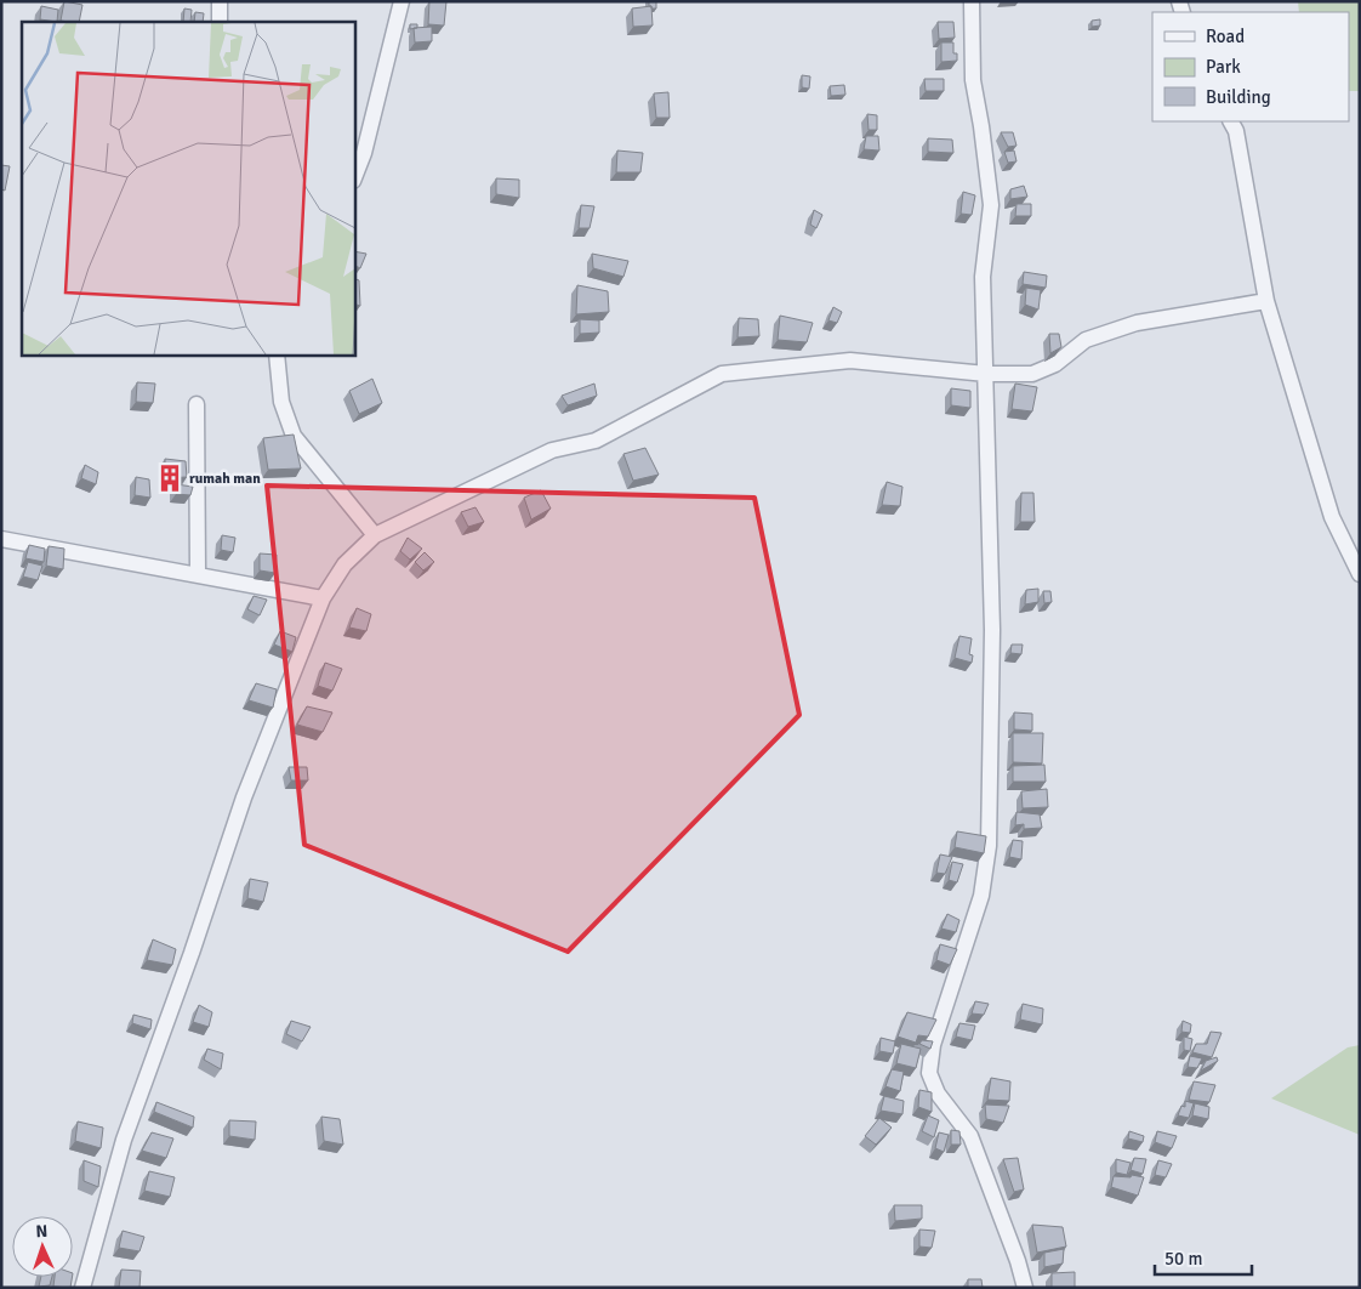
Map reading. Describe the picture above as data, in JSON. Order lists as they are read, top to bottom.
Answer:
{
  "places": {
    "building": ["rumah man"]
  },
  "legend": ["Road", "Park", "Building"],
  "scale_bar": "50 m",
  "north": "top"
}
